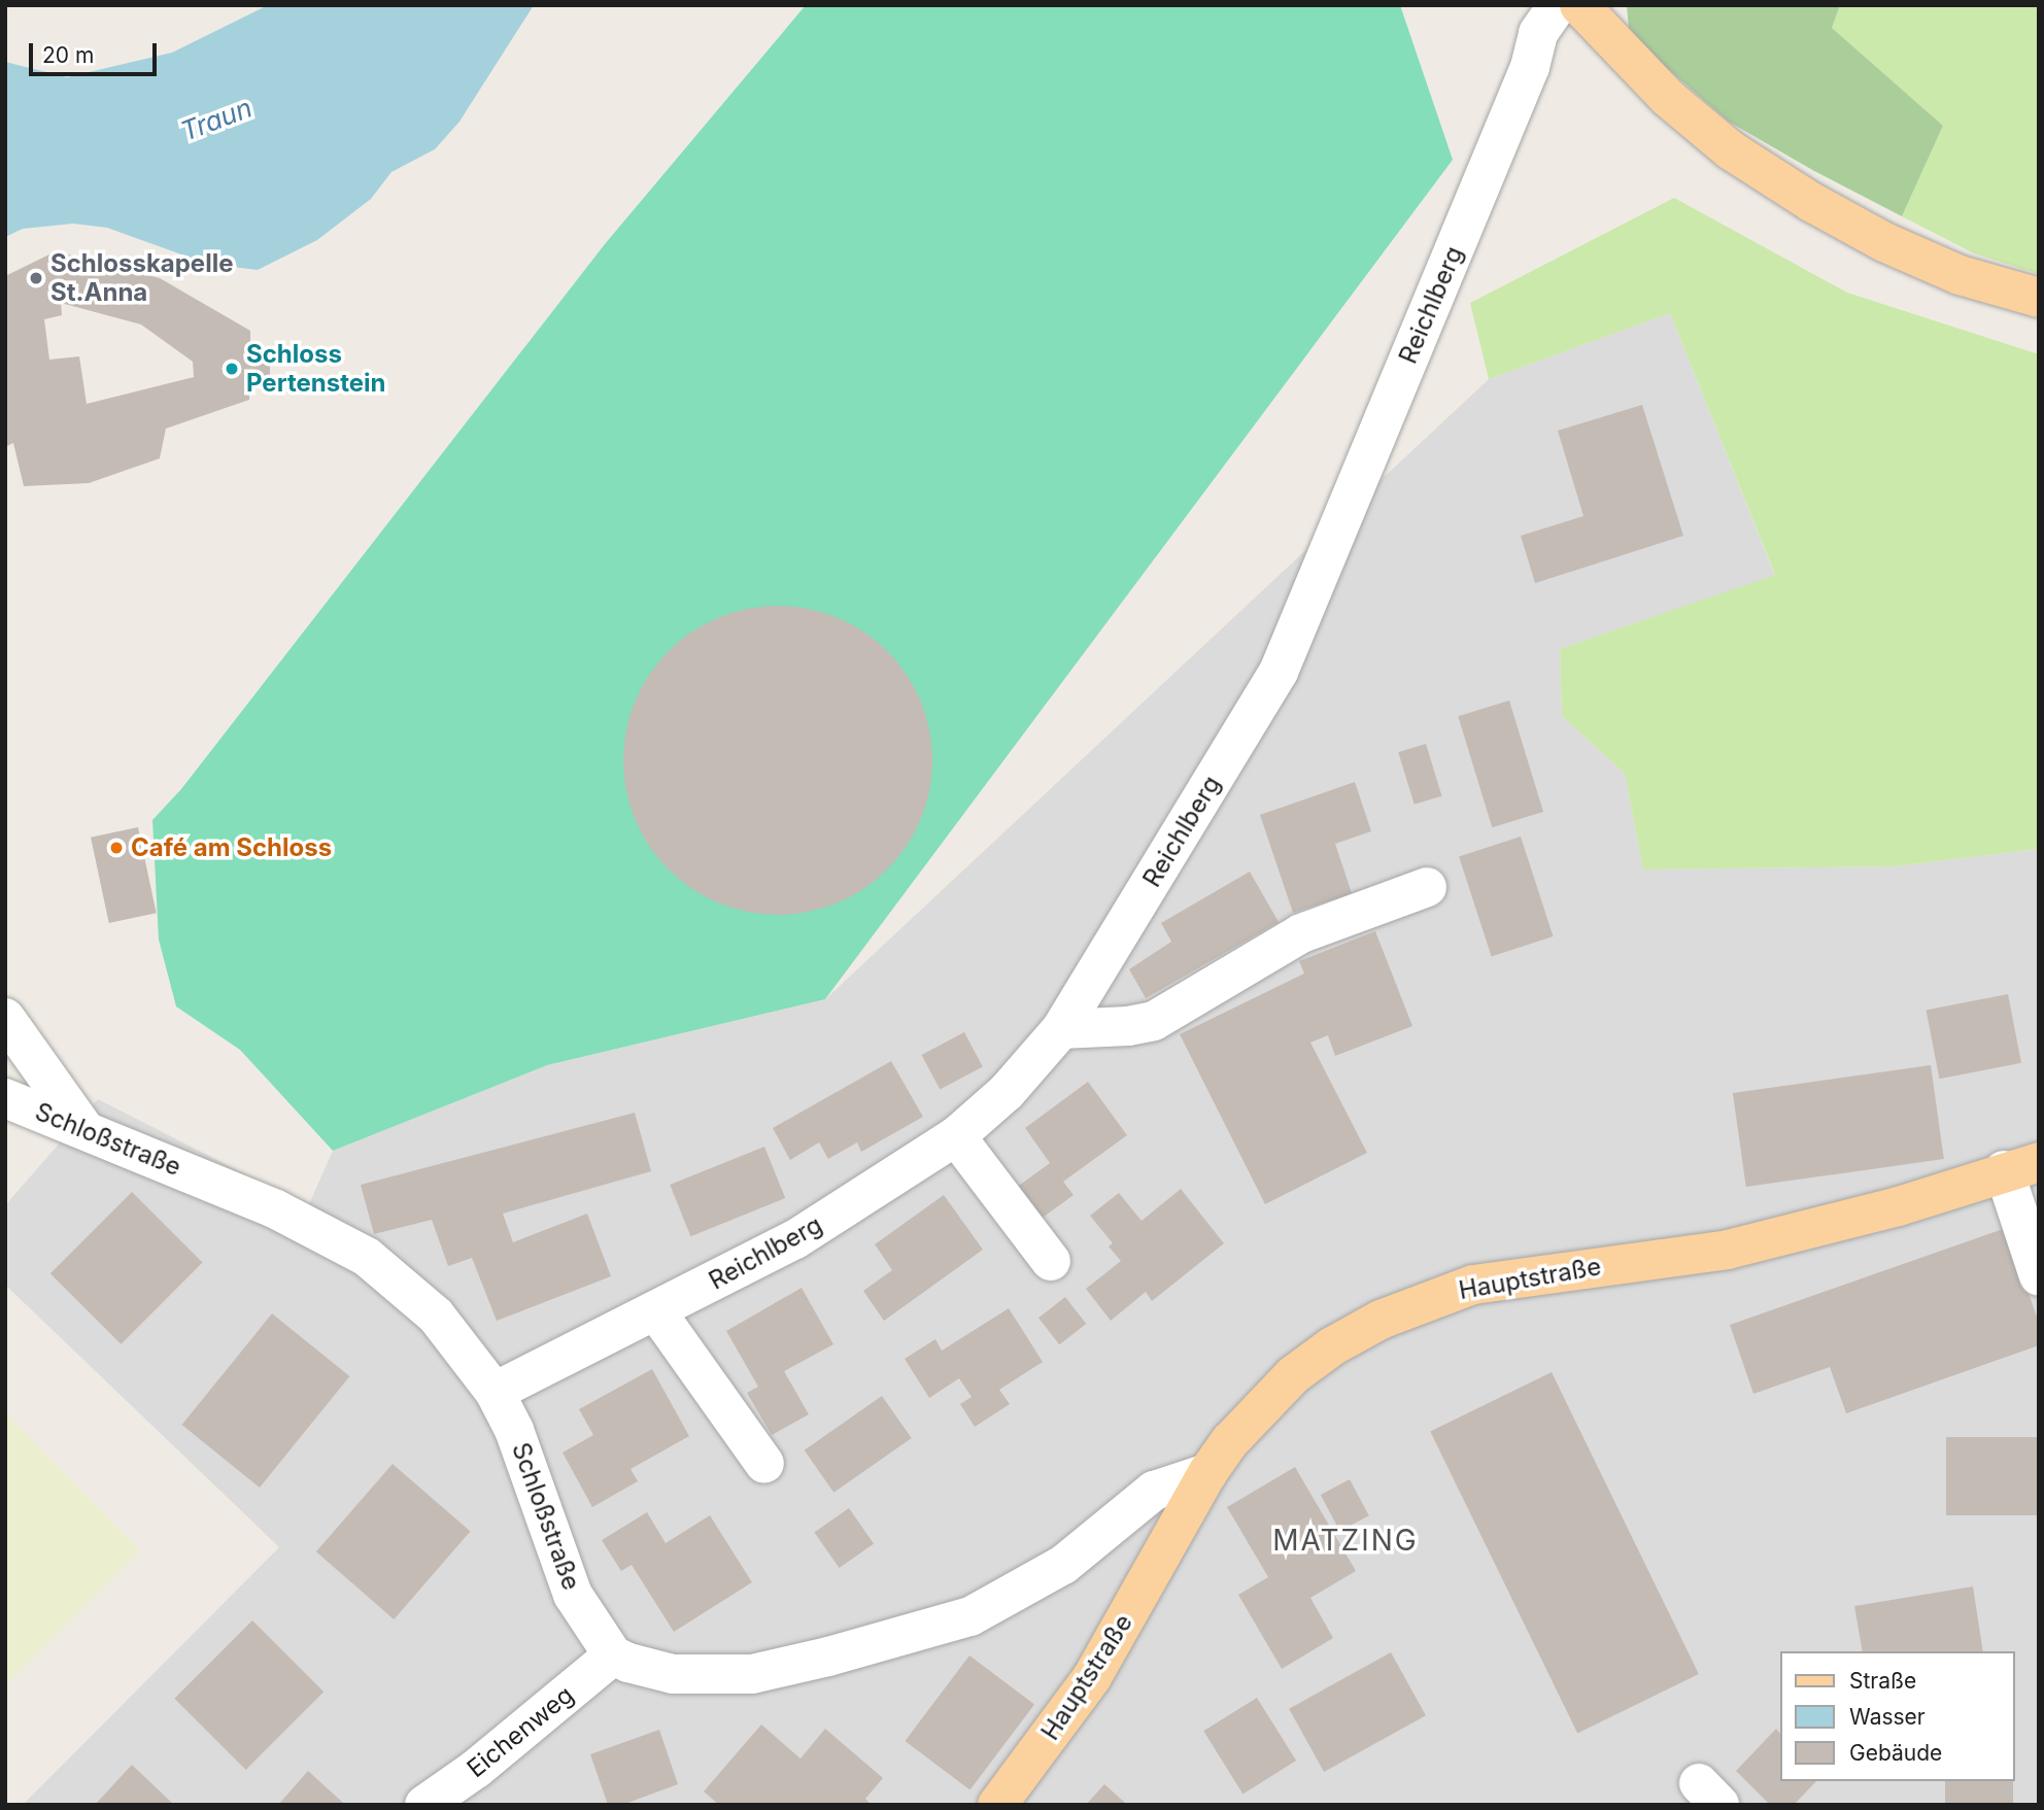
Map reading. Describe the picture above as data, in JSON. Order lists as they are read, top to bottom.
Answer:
{
  "streets": {
    "main road": ["Hauptstraße"],
    "street": ["Reichlberg", "Schloßstraße", "Eichenweg"]
  },
  "crossings": [
    ["Reichlberg", "Schloßstraße"],
    ["Schloßstraße", "Eichenweg"]
  ],
  "districts": ["MATZING"],
  "water": ["Traun"],
  "places": ["Schlosskapelle St.Anna", "Schloss Pertenstein", "Café am Schloss"],
  "legend": ["Straße", "Wasser", "Gebäude"],
  "scale_bar": "20 m"
}
